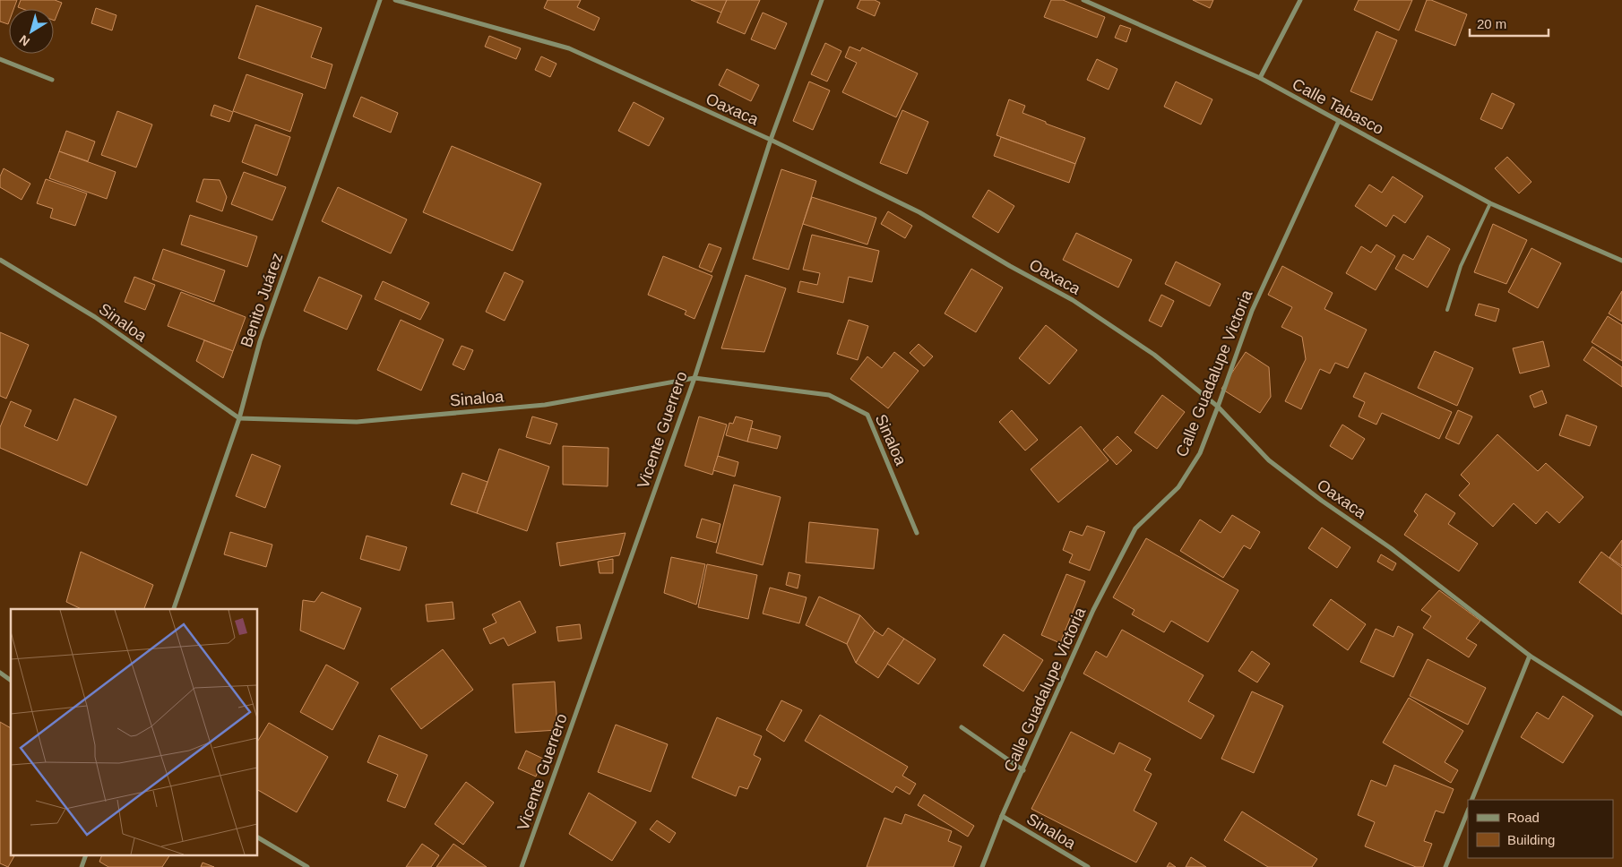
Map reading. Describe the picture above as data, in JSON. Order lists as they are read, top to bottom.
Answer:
{
  "streets": {
    "street": [
      "Calle Tabasco",
      "Oaxaca",
      "Benito Juárez",
      "Sinaloa",
      "Calle Guadalupe Victoria",
      "Vicente Guerrero"
    ]
  },
  "crossings": [
    ["Calle Tabasco", "Calle Guadalupe Victoria"],
    ["Oaxaca", "Calle Guadalupe Victoria"],
    ["Oaxaca", "Vicente Guerrero"],
    ["Benito Juárez", "Sinaloa"],
    ["Sinaloa", "Calle Guadalupe Victoria"],
    ["Sinaloa", "Vicente Guerrero"]
  ],
  "legend": ["Road", "Building"],
  "scale_bar": "20 m",
  "north": "bottom left"
}
